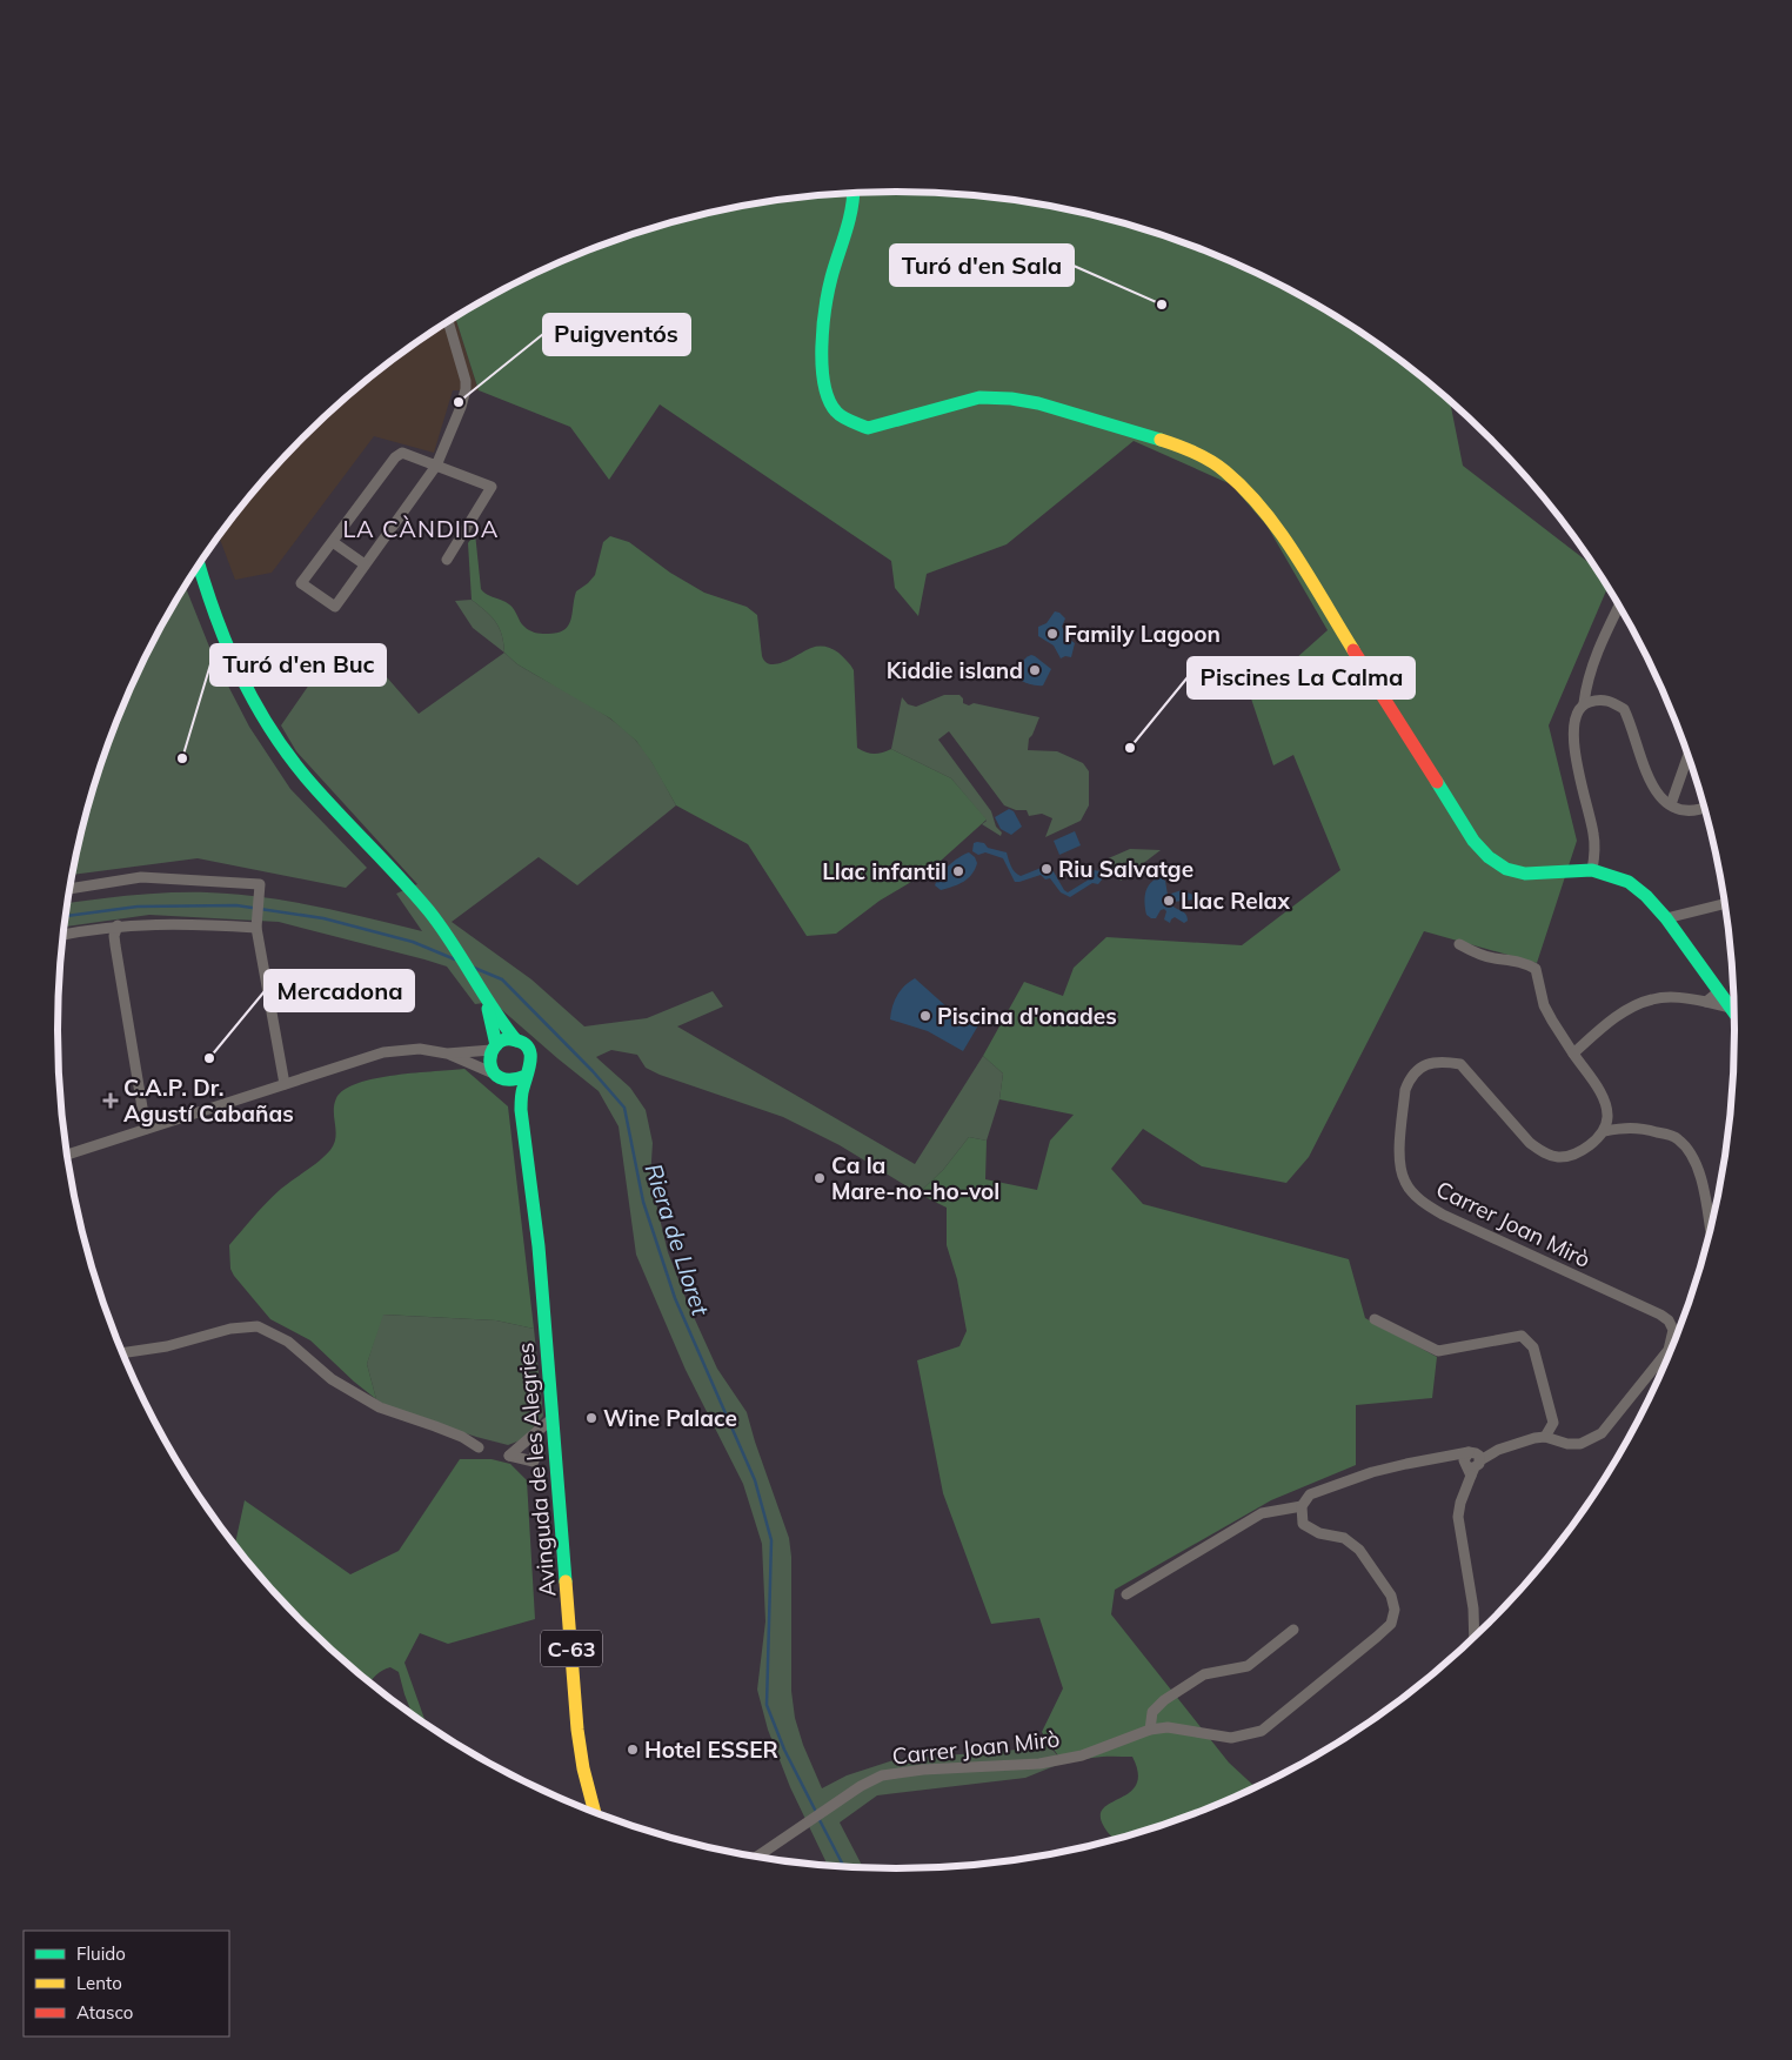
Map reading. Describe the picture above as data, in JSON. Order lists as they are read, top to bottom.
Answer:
{
  "streets": {
    "main road": ["Avinguda de les Alegries", "C-63"],
    "street": ["Carrer Joan Mirò"]
  },
  "crossings": [
    ["Avinguda de les Alegries", "C-63"]
  ],
  "districts": ["LA CÀNDIDA"],
  "water": ["Riera de Lloret"],
  "places": {
    "other": [
      "Turó d'en Sala",
      "Puigventós",
      "Family Lagoon",
      "Kiddie island",
      "Piscines La Calma",
      "Turó d'en Buc",
      "Riu Salvatge",
      "Llac infantil",
      "Llac Relax",
      "Piscina d'onades",
      "Mercadona",
      "Ca la Mare-no-ho-vol",
      "Wine Palace",
      "Hotel ESSER"
    ],
    "health": ["C.A.P. Dr. Agustí Cabañas"]
  },
  "legend": ["Fluido", "Lento", "Atasco"]
}
